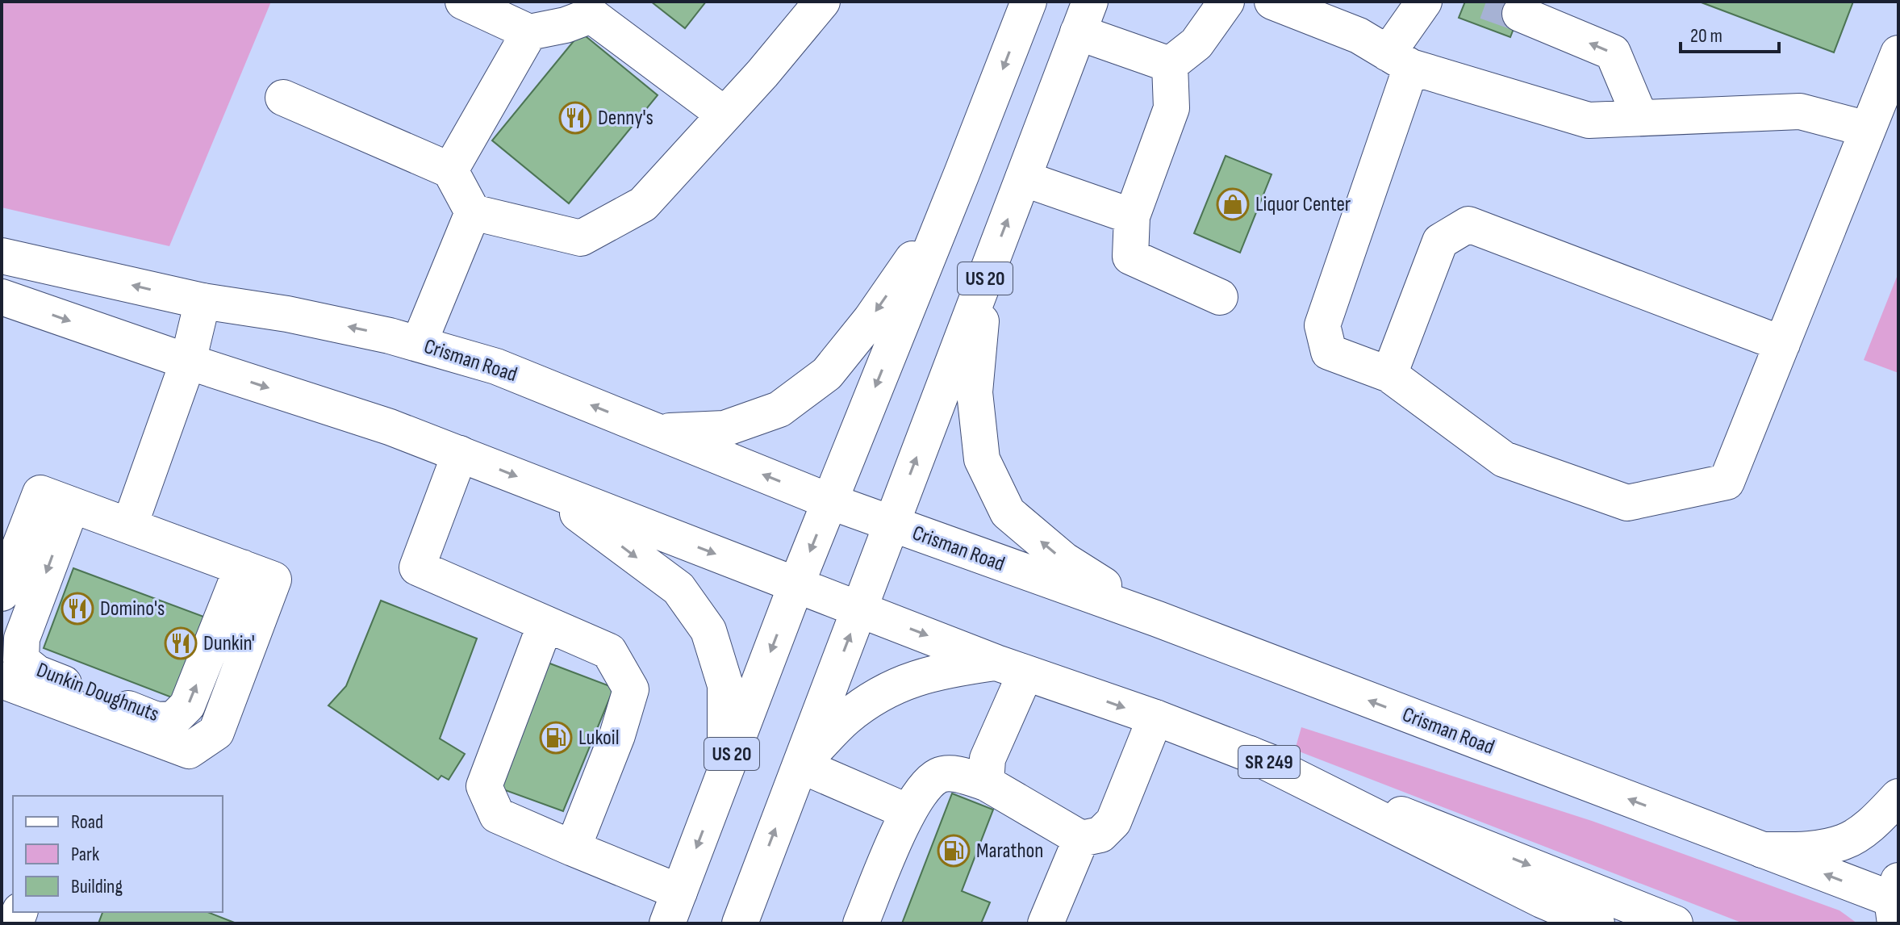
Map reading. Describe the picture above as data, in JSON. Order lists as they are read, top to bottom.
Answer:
{
  "streets": {
    "main road": [
      "US 20",
      "Crisman Road",
      "Dunkin Doughnuts",
      "SR 249"
    ]
  },
  "crossings": [
    ["US 20", "Crisman Road"],
    ["US 20", "SR 249"]
  ],
  "places": {
    "restaurant": ["Denny's", "Domino's", "Dunkin'"],
    "shop": ["Liquor Center"],
    "fuel station": ["Lukoil", "Marathon"]
  },
  "legend": ["Road", "Park", "Building"],
  "scale_bar": "20 m"
}
